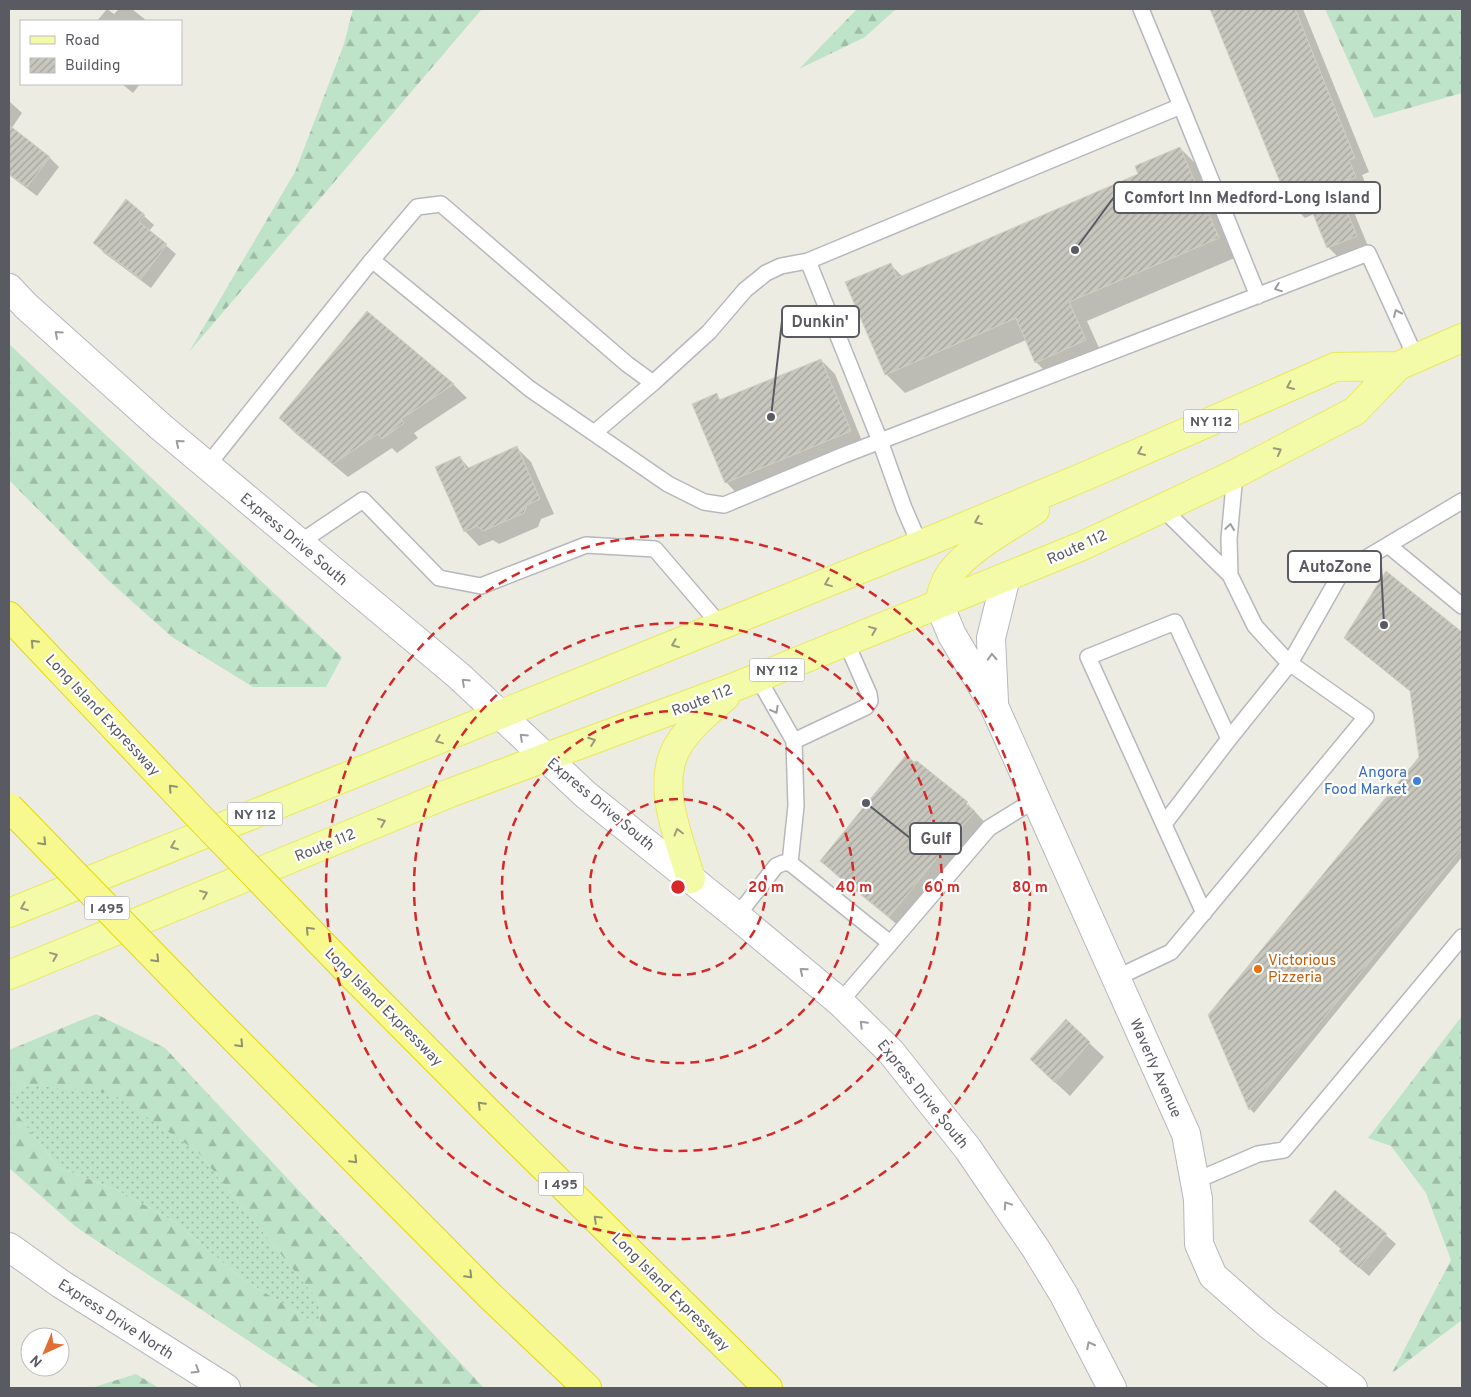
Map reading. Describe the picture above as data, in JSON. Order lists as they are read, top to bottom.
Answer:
{
  "streets": {
    "highway": ["Long Island Expressway", "I 495"],
    "main road": [
      "NY 112",
      "Express Drive South",
      "Route 112",
      "Waverly Avenue",
      "Express Drive North"
    ]
  },
  "crossings": [
    ["Express Drive South", "Route 112"],
    ["Route 112", "Waverly Avenue"]
  ],
  "one_way": ["Express Drive South", "Express Drive North"],
  "places": [
    "Comfort Inn Medford-Long Island",
    "Dunkin'",
    "AutoZone",
    "Angora Food Market",
    "Gulf",
    "Victorious Pizzeria"
  ],
  "legend": ["Road", "Building"],
  "north": "bottom left",
  "rings": [
    "20 m",
    "40 m",
    "60 m",
    "80 m"
  ]
}
